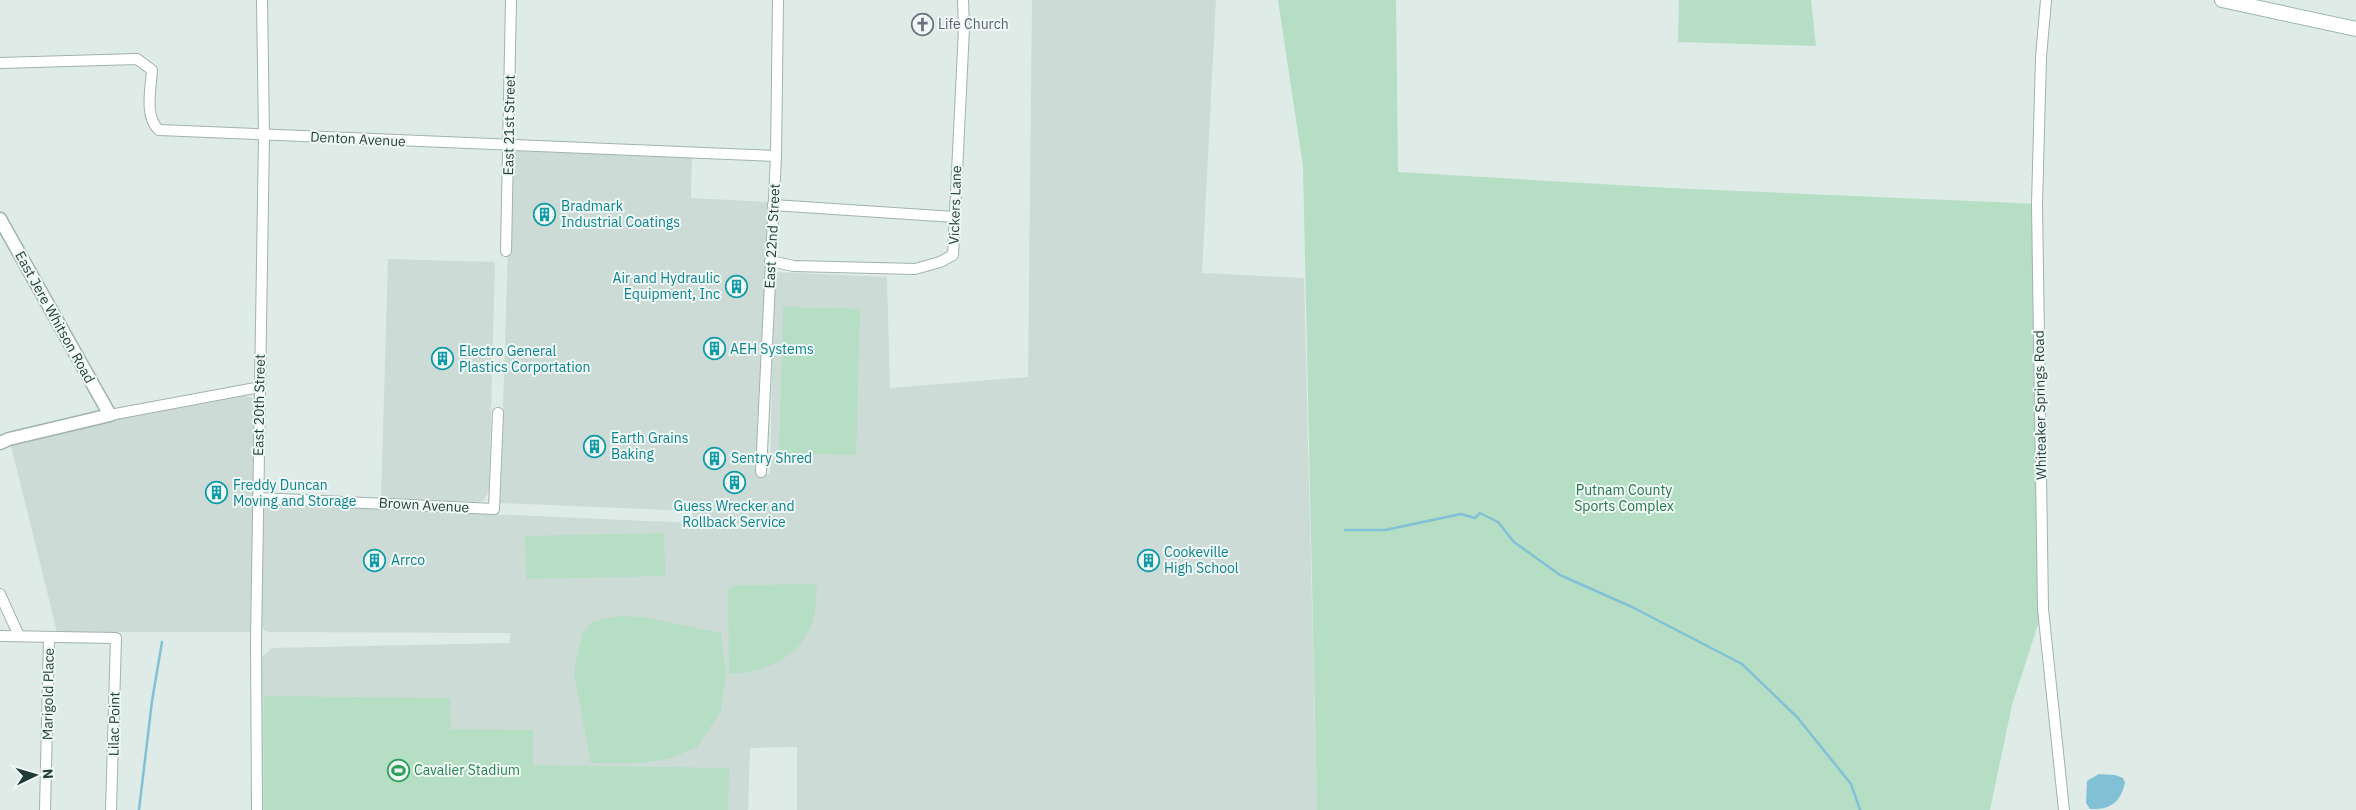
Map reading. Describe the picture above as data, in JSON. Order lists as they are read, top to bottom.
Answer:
{
  "streets": {
    "street": [
      "East 21st Street",
      "Denton Avenue",
      "Vickers Lane",
      "East 22nd Street",
      "East Jere Whitson Road",
      "East 20th Street",
      "Whiteaker Springs Road",
      "Brown Avenue",
      "Marigold Place",
      "Lilac Point"
    ]
  },
  "crossings": [
    ["East 21st Street", "Denton Avenue"],
    ["Denton Avenue", "East 22nd Street"],
    ["Denton Avenue", "East 20th Street"],
    ["Vickers Lane", "East 22nd Street"],
    ["East 20th Street", "Brown Avenue"],
    ["Marigold Place", "Lilac Point"]
  ],
  "parks": ["Putnam County Sports Complex"],
  "places": {
    "church": ["Life Church"],
    "building": [
      "Bradmark Industrial Coatings",
      "Air and Hydraulic Equipment, Inc",
      "AEH Systems",
      "Electro General Plastics Corportation",
      "Earth Grains Baking",
      "Sentry Shred",
      "Guess Wrecker and Rollback Service",
      "Freddy Duncan Moving and Storage",
      "Arrco",
      "Cookeville High School"
    ],
    "sports": ["Cavalier Stadium"]
  },
  "north": "right"
}
